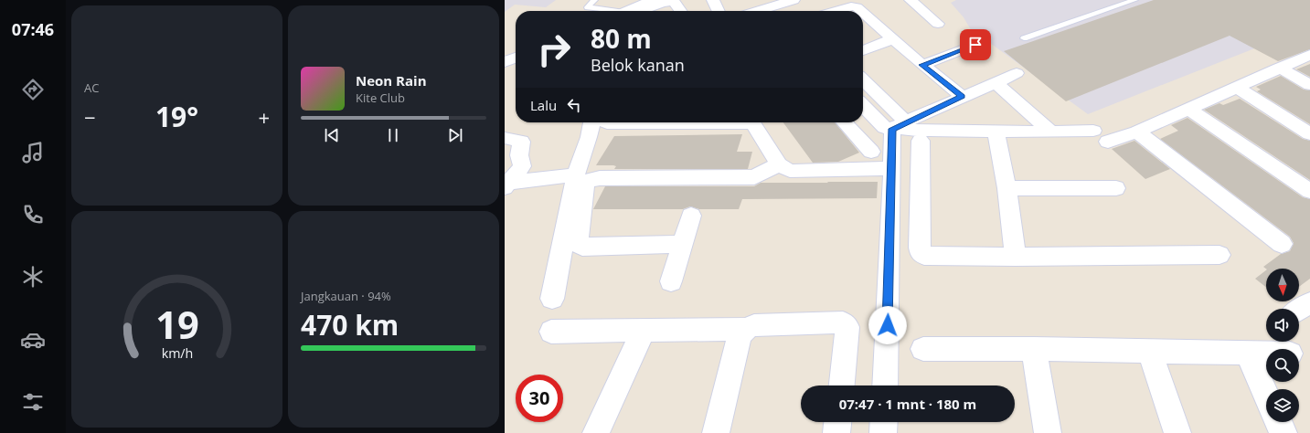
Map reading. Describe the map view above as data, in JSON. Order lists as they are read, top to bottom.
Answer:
{
  "north": "bottom",
  "page": {
    "tabs": "07:46",
    "tile": [
      "AC",
      ["Jangkauan · 94%", "470 km"]
    ],
    "turn": ["80 m", "Belok kanan"],
    "song": ["Neon Rain", "Kite Club"],
    "then": "Lalu",
    "heat": ["−", "19°", "+"],
    "limit": "30",
    "trip": "07:47 · 1 mnt · 180 m",
    "gauge": ["19", "km/h"]
  }
}
